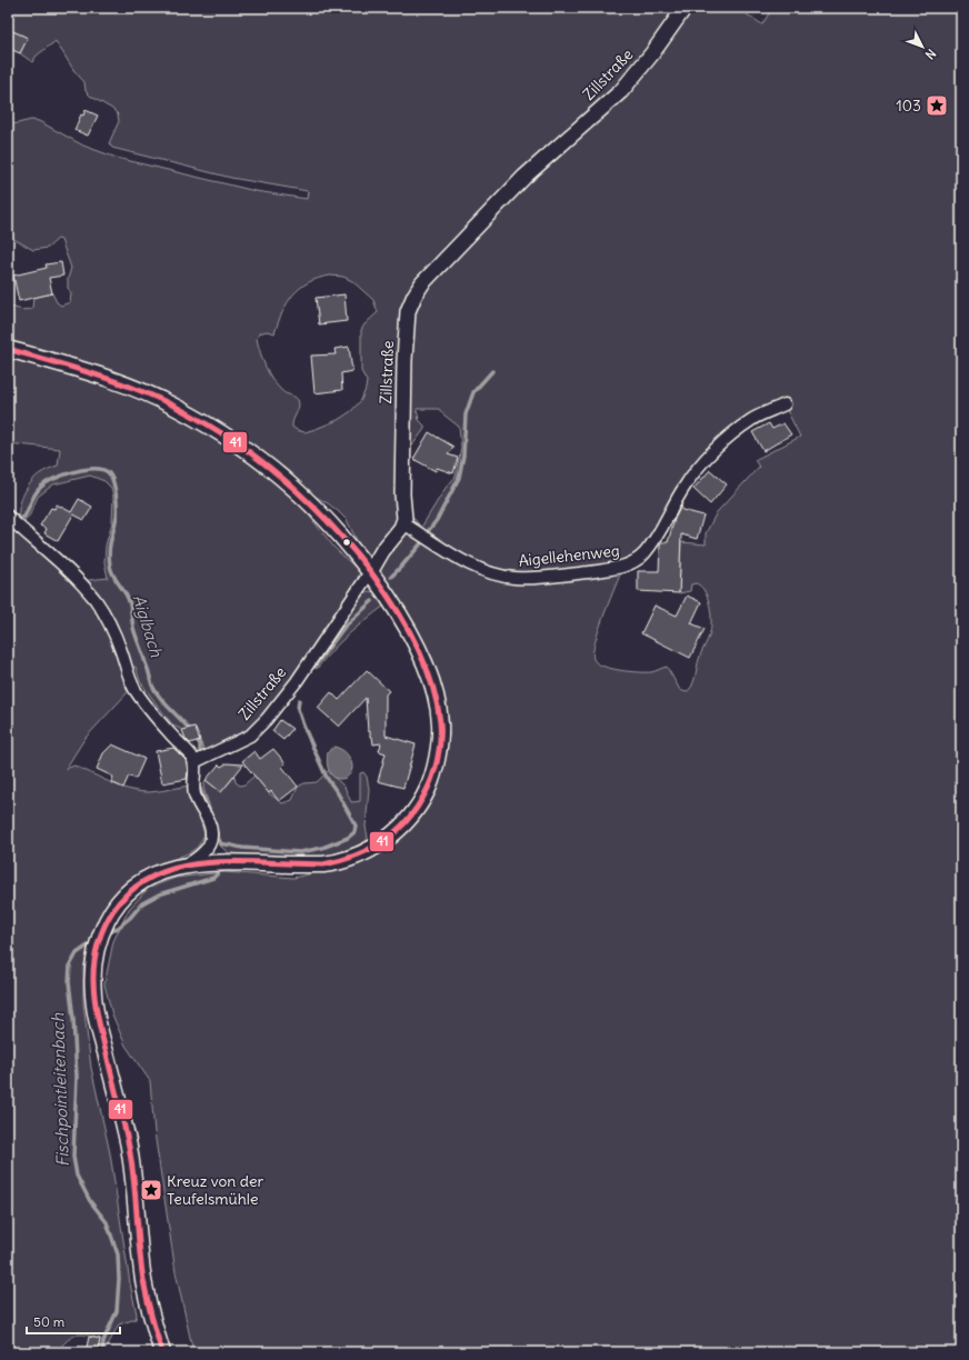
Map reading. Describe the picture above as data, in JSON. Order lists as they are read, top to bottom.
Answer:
{
  "streets": {
    "street": ["Zillstraße", "Aigellehenweg"]
  },
  "crossings": [
    ["Zillstraße", "Aigellehenweg"]
  ],
  "water": ["Aiglbach", "Fischpointleitenbach"],
  "places": {
    "place": ["103", "Kreuz von der Teufelsmühle"]
  },
  "lines": ["transit line 41"],
  "scale_bar": "50 m",
  "north": "bottom right"
}
